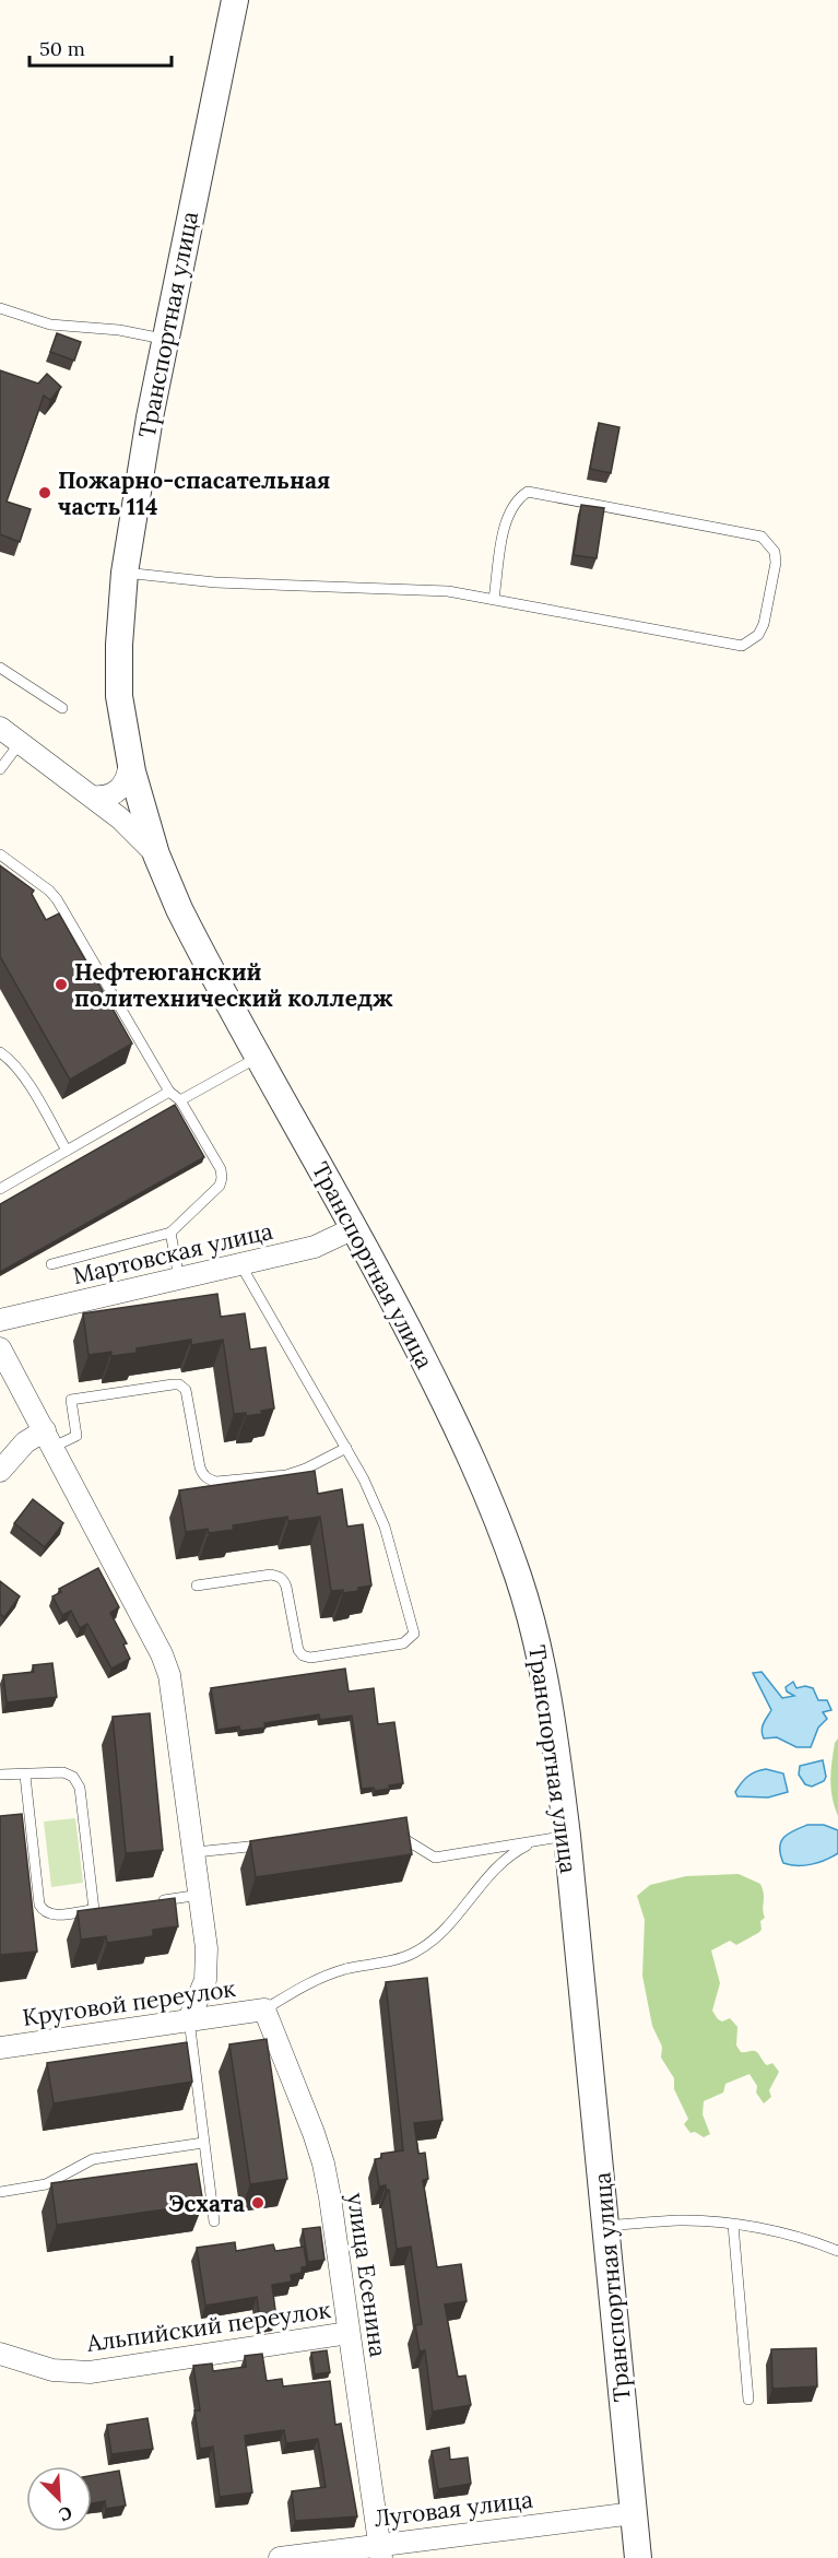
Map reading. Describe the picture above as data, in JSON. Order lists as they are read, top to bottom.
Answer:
{
  "streets": {
    "street": [
      "Транспортная улица",
      "Мартовская улица",
      "Круговой переулок",
      "улица Есенина",
      "Альпийский переулок",
      "Луговая улица"
    ]
  },
  "crossings": [
    ["Транспортная улица", "Мартовская улица"],
    ["Транспортная улица", "Луговая улица"],
    ["Круговой переулок", "улица Есенина"],
    ["улица Есенина", "Альпийский переулок"],
    ["улица Есенина", "Луговая улица"]
  ],
  "places": ["Пожарно-спасательная часть 114", "Нефтеюганский политехнический колледж", "Эсхата"],
  "scale_bar": "50 m",
  "north": "bottom right"
}
